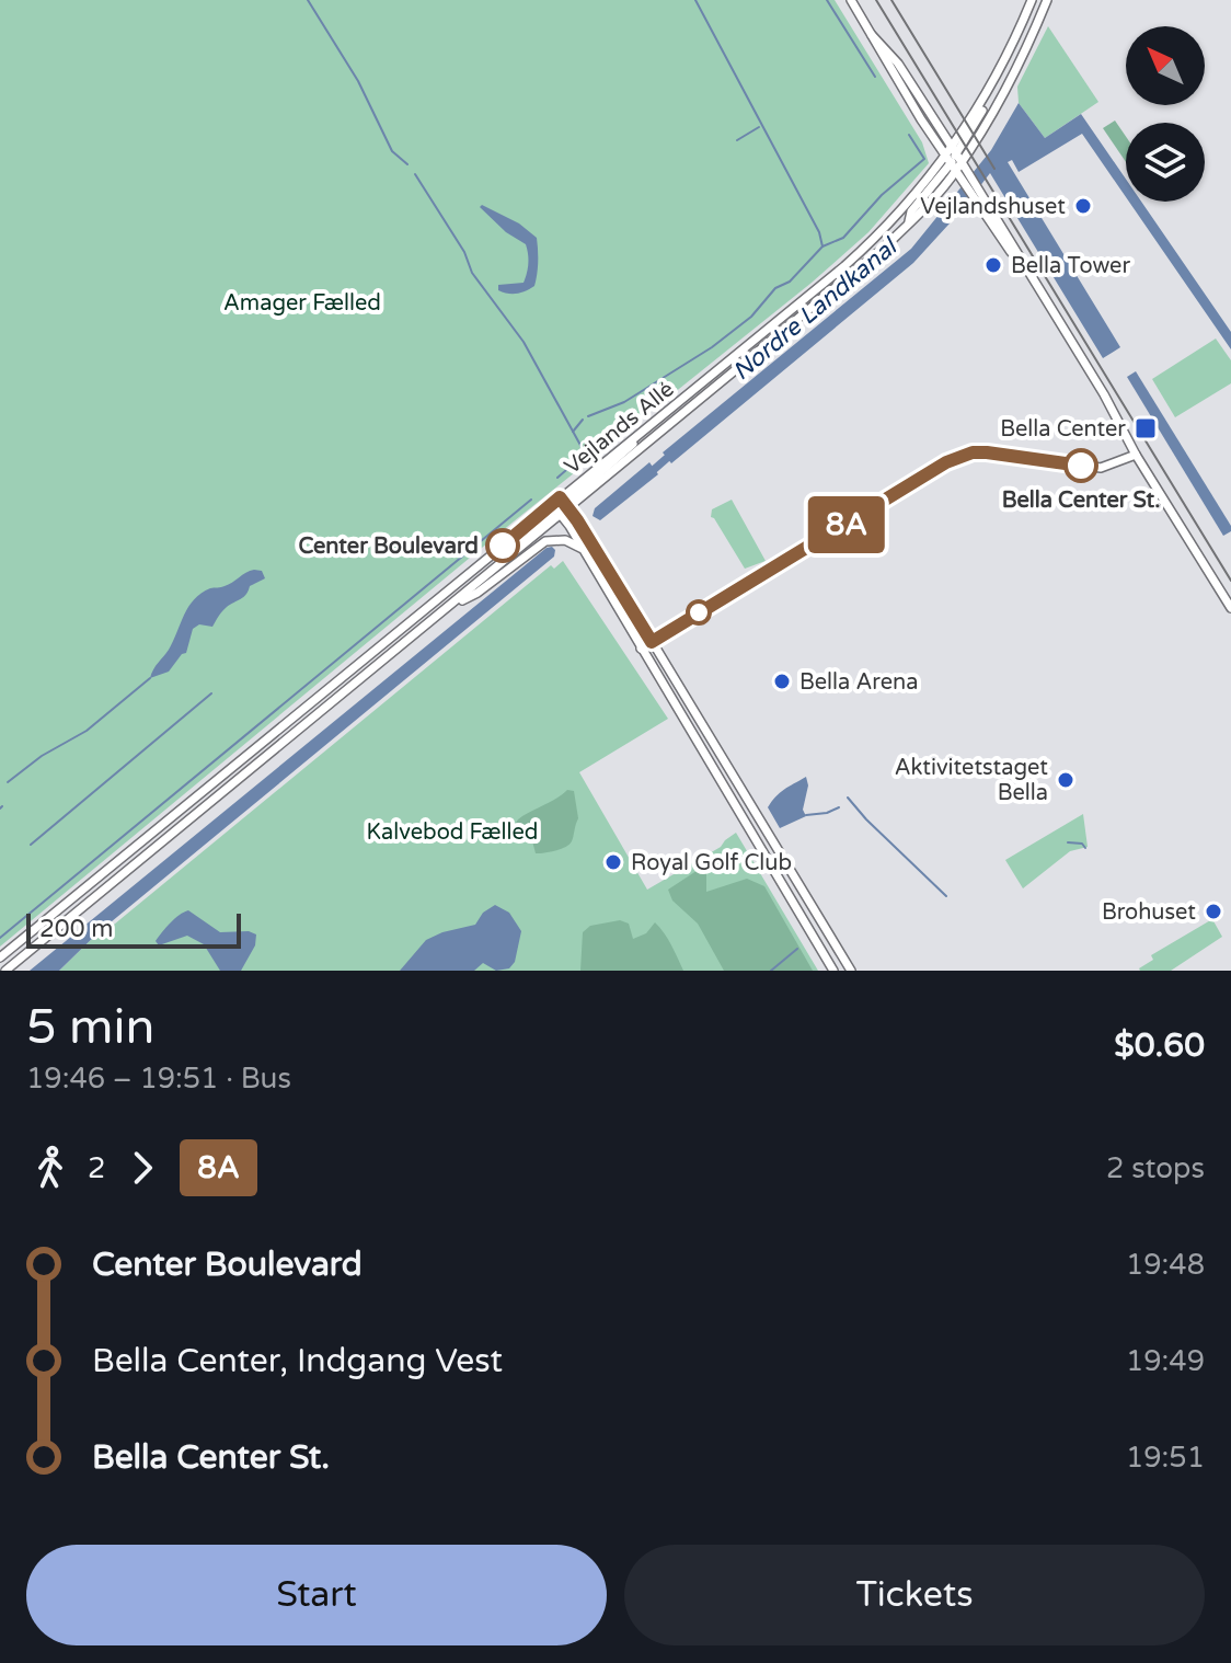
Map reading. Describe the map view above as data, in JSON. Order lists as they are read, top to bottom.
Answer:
{
  "streets": {
    "street": ["Vejlands Allé"]
  },
  "water": ["Nordre Landkanal"],
  "parks": ["Amager Fælled", "Kalvebod Fælled"],
  "places": {
    "other": [
      "Vejlandshuset",
      "Bella Tower",
      "Bella Center St.",
      "Center Boulevard",
      "Bella Arena",
      "Aktivitetstaget Bella",
      "Royal Golf Club",
      "Brohuset"
    ],
    "transit": ["Bella Center"]
  },
  "lines": ["bus line 8A"],
  "scale_bar": "200 m",
  "north": "top left",
  "page": {
    "on_map": "8A",
    "scale": "200 m",
    "heading": ["5 min", "19:46 – 19:51 · Bus", "$0.60"],
    "legs": ["2", "8A", "2 stops"],
    "list": [
      {
        "name": "Center Boulevard",
        "value": "19:48"
      },
      {
        "name": "Bella Center, Indgang Vest",
        "value": "19:49"
      },
      {
        "name": "Bella Center St.",
        "value": "19:51"
      }
    ],
    "buttons": ["Start", "Tickets"]
  }
}
